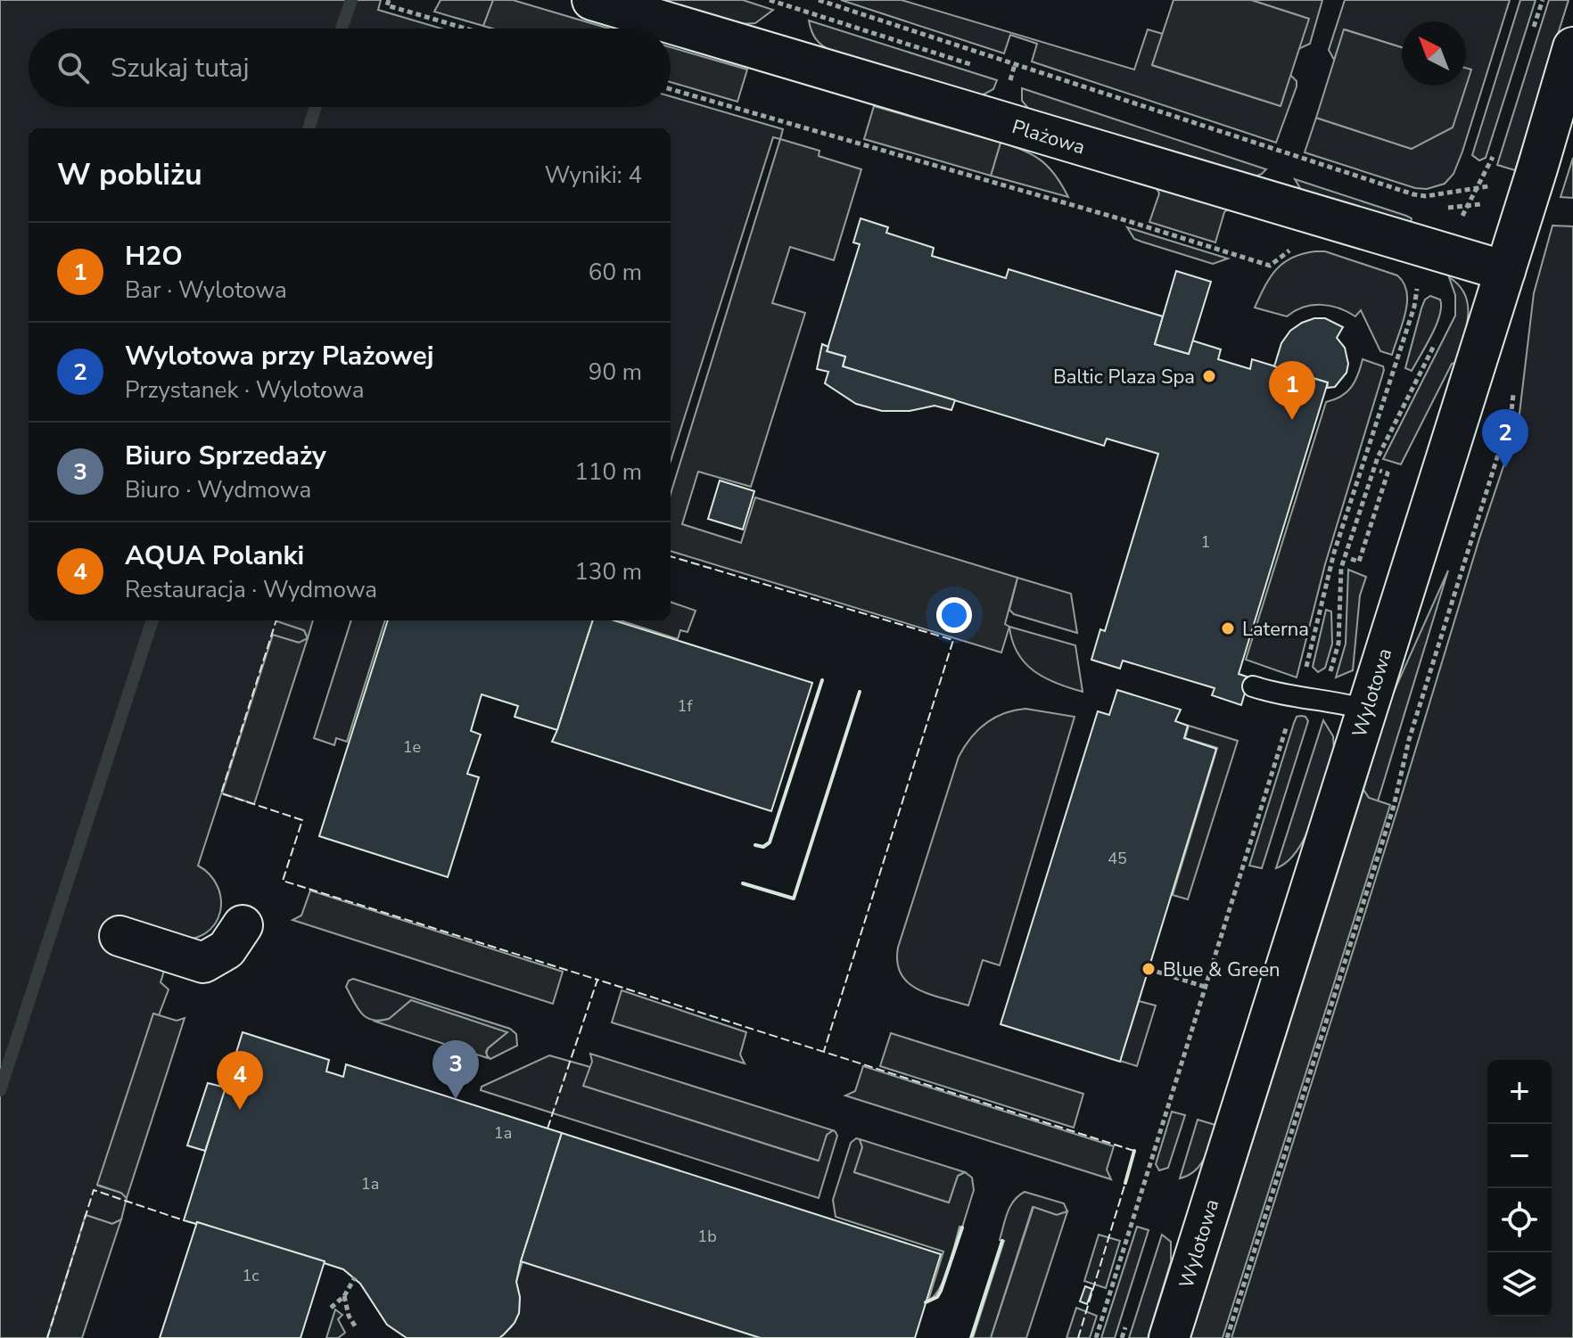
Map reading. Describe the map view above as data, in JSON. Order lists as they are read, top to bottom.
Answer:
{
  "streets": {
    "street": ["Plażowa", "Wylotowa"]
  },
  "crossings": [
    ["Plażowa", "Wylotowa"]
  ],
  "places": ["Baltic Plaza Spa", "Laterna", "Blue & Green"],
  "house_numbers": [
    "1",
    "1f",
    "1e",
    "45",
    "1a",
    "1a",
    "1b",
    "1c"
  ],
  "north": "top left",
  "page": {
    "search": "Szukaj tutaj",
    "heading": ["W pobliżu", "Wyniki: 4"],
    "list": [
      {
        "mark": "1",
        "name": "H2O",
        "note": "Bar · Wylotowa",
        "value": "60 m"
      },
      {
        "mark": "2",
        "name": "Wylotowa przy Plażowej",
        "note": "Przystanek · Wylotowa",
        "value": "90 m"
      },
      {
        "mark": "3",
        "name": "Biuro Sprzedaży",
        "note": "Biuro · Wydmowa",
        "value": "110 m"
      },
      {
        "mark": "4",
        "name": "AQUA Polanki",
        "note": "Restauracja · Wydmowa",
        "value": "130 m"
      }
    ],
    "pins": [
      "1",
      "2",
      "3",
      "4"
    ],
    "map_buttons": ["+", "−"]
  }
}
